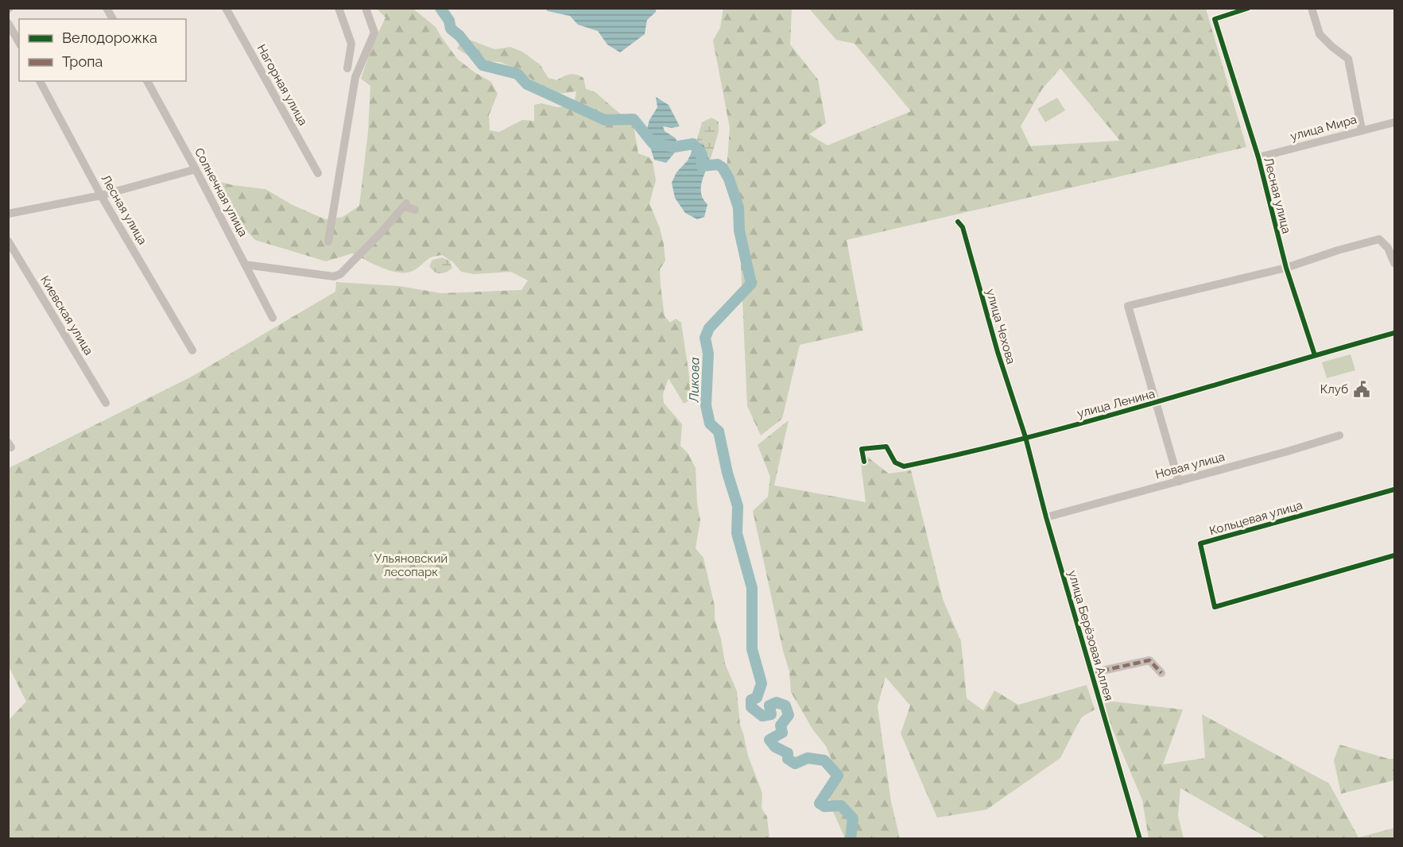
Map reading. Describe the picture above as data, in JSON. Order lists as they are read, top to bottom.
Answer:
{
  "streets": {
    "street": [
      "Нагорная улица",
      "улица Мира",
      "Солнечная улица",
      "Лесная улица",
      "Киевская улица",
      "улица Чехова",
      "улица Ленина",
      "Новая улица",
      "Кольцевая улица",
      "улица Берёзовая Аллея"
    ]
  },
  "crossings": [
    ["улица Мира", "Лесная улица"],
    ["Лесная улица", "улица Ленина"],
    ["улица Чехова", "улица Ленина"],
    ["улица Чехова", "улица Берёзовая Аллея"],
    ["улица Ленина", "улица Берёзовая Аллея"],
    ["Новая улица", "улица Берёзовая Аллея"]
  ],
  "water": ["Ликова"],
  "parks": ["Ульяновский лесопарк"],
  "places": {
    "public building": ["Клуб"]
  },
  "legend": ["Велодорожка", "Тропа"]
}
